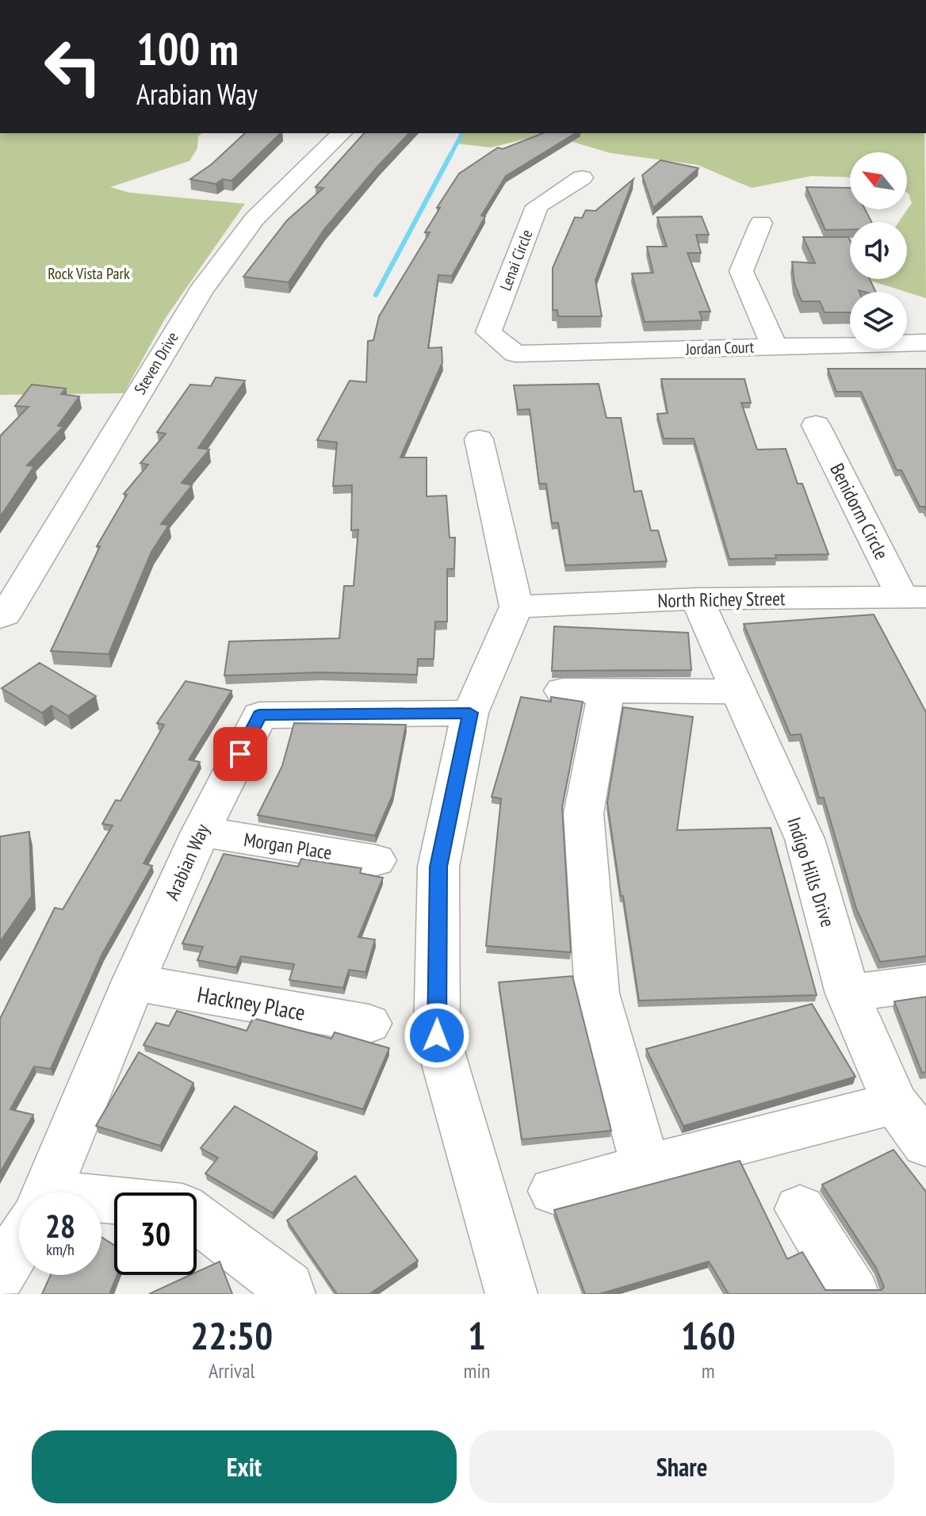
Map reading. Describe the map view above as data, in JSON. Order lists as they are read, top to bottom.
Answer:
{
  "streets": {
    "street": [
      "Lenai Circle",
      "Jordan Court",
      "Steven Drive",
      "Benidorm Circle",
      "North Richey Street",
      "Morgan Place",
      "Arabian Way",
      "Indigo Hills Drive",
      "Hackney Place"
    ]
  },
  "crossings": [
    ["Lenai Circle", "Jordan Court"],
    ["Benidorm Circle", "North Richey Street"],
    ["North Richey Street", "Indigo Hills Drive"],
    ["Morgan Place", "Arabian Way"],
    ["Arabian Way", "Hackney Place"]
  ],
  "parks": ["Rock Vista Park"],
  "north": "top left",
  "page": {
    "turn": ["100 m", "Arabian Way"],
    "speed": "28 km/h",
    "limit": "30",
    "eta": [
      "22:50",
      "Arrival",
      "1",
      "min",
      "160",
      "m"
    ],
    "buttons": ["Exit", "Share"]
  }
}
